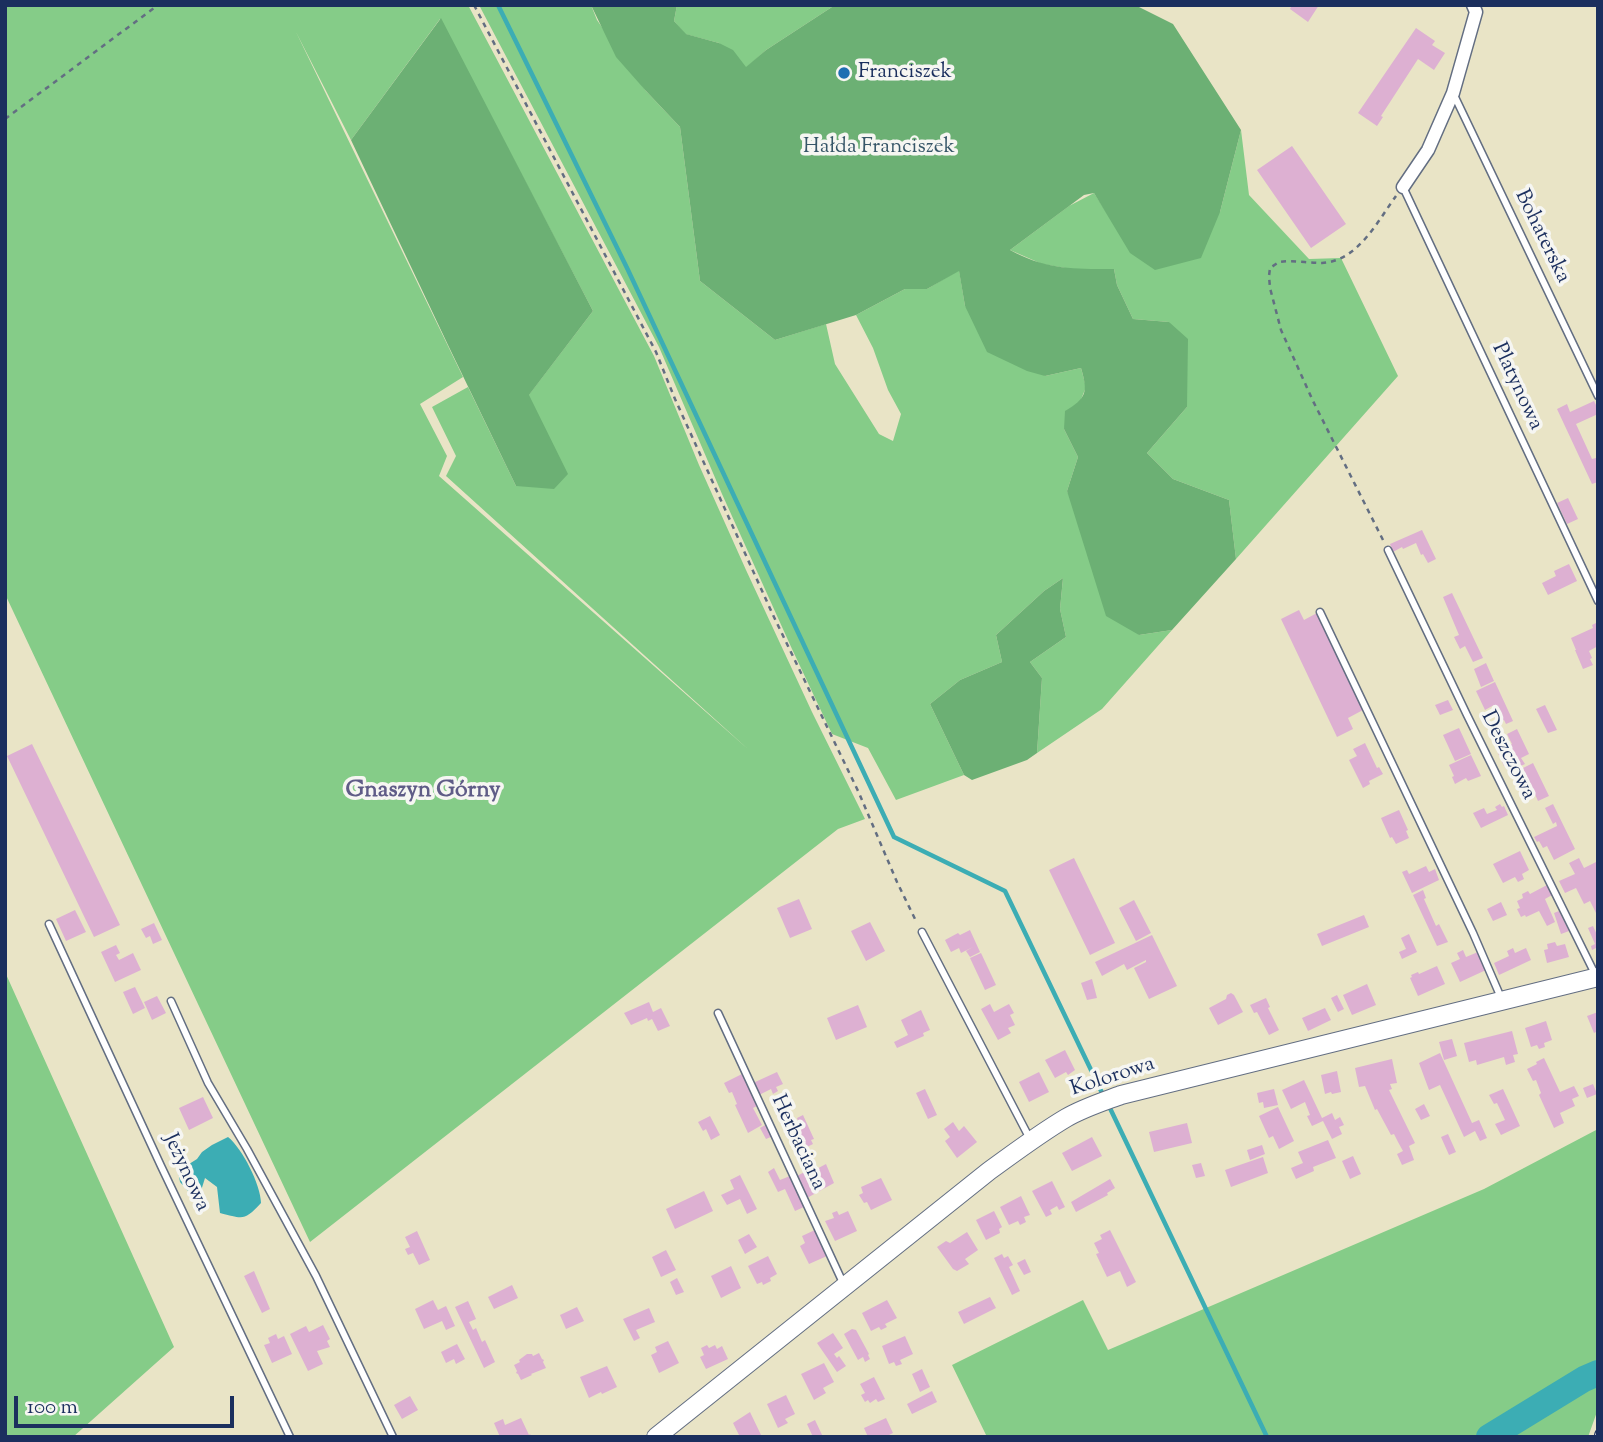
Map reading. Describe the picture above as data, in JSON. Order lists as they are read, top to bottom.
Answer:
{
  "streets": {
    "street": ["Kolorowa"],
    "lane": [
      "Bohaterska",
      "Platynowa",
      "Deszczowa",
      "Herbaciana",
      "Jeżynowa"
    ]
  },
  "crossings": [
    ["Deszczowa", "Kolorowa"],
    ["Kolorowa", "Herbaciana"]
  ],
  "districts": ["Gnaszyn Górny"],
  "parks": ["Hałda Franciszek"],
  "places": ["Franciszek"],
  "scale_bar": "100 m"
}
